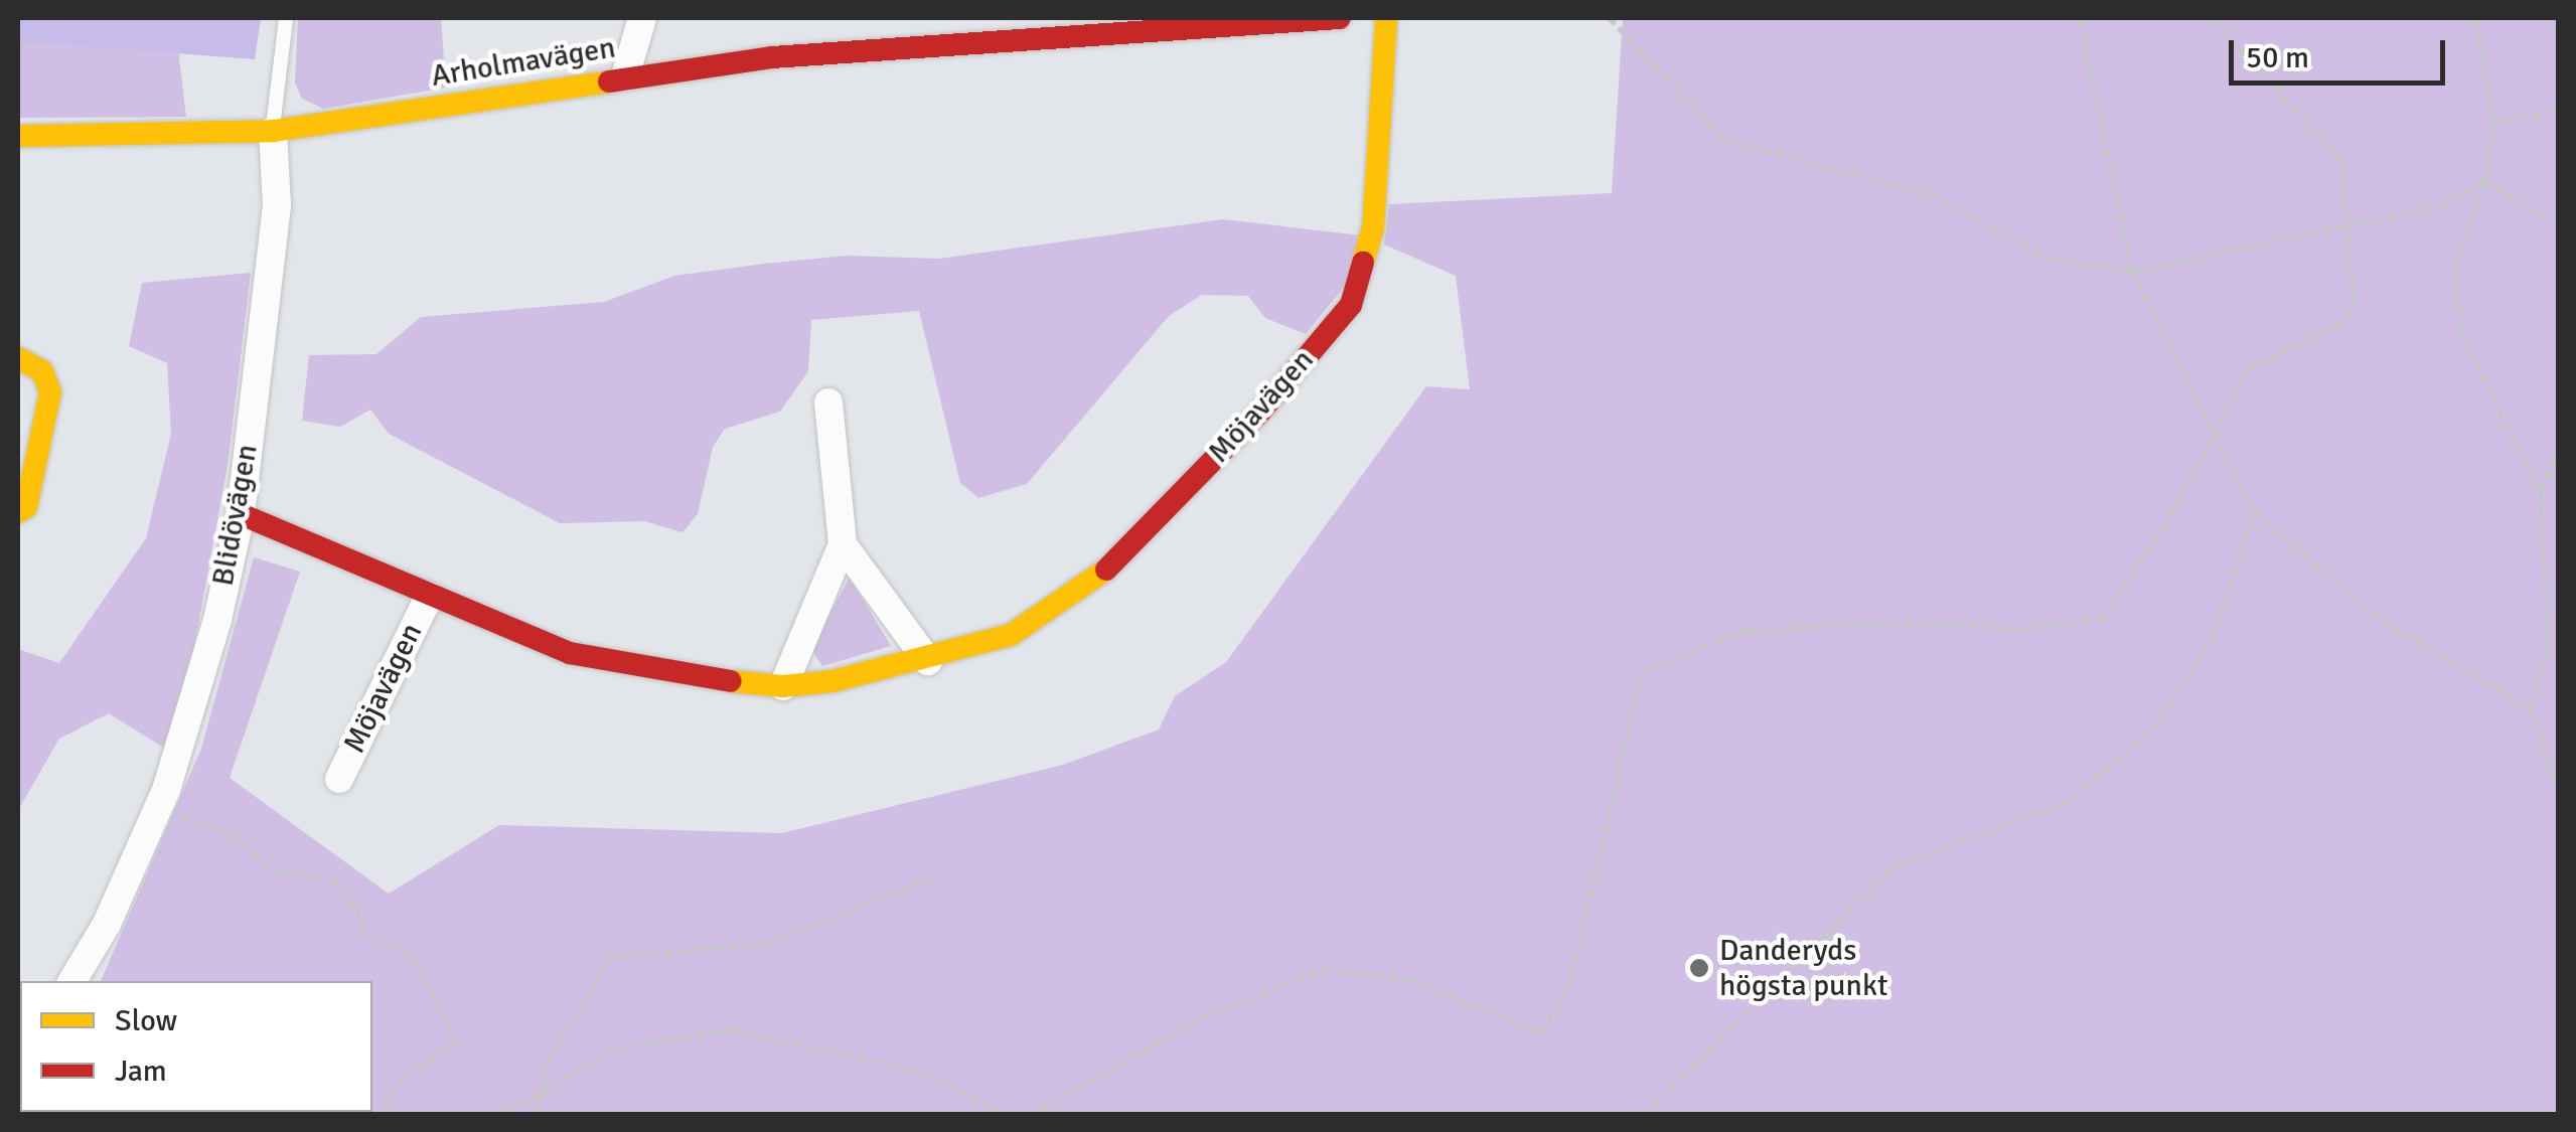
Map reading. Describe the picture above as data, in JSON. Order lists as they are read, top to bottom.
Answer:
{
  "streets": {
    "street": ["Arholmavägen", "Möjavägen", "Blidövägen"]
  },
  "crossings": [
    ["Arholmavägen", "Blidövägen"],
    ["Möjavägen", "Blidövägen"]
  ],
  "places": ["Danderyds högsta punkt"],
  "legend": ["Slow", "Jam"],
  "scale_bar": "50 m"
}
